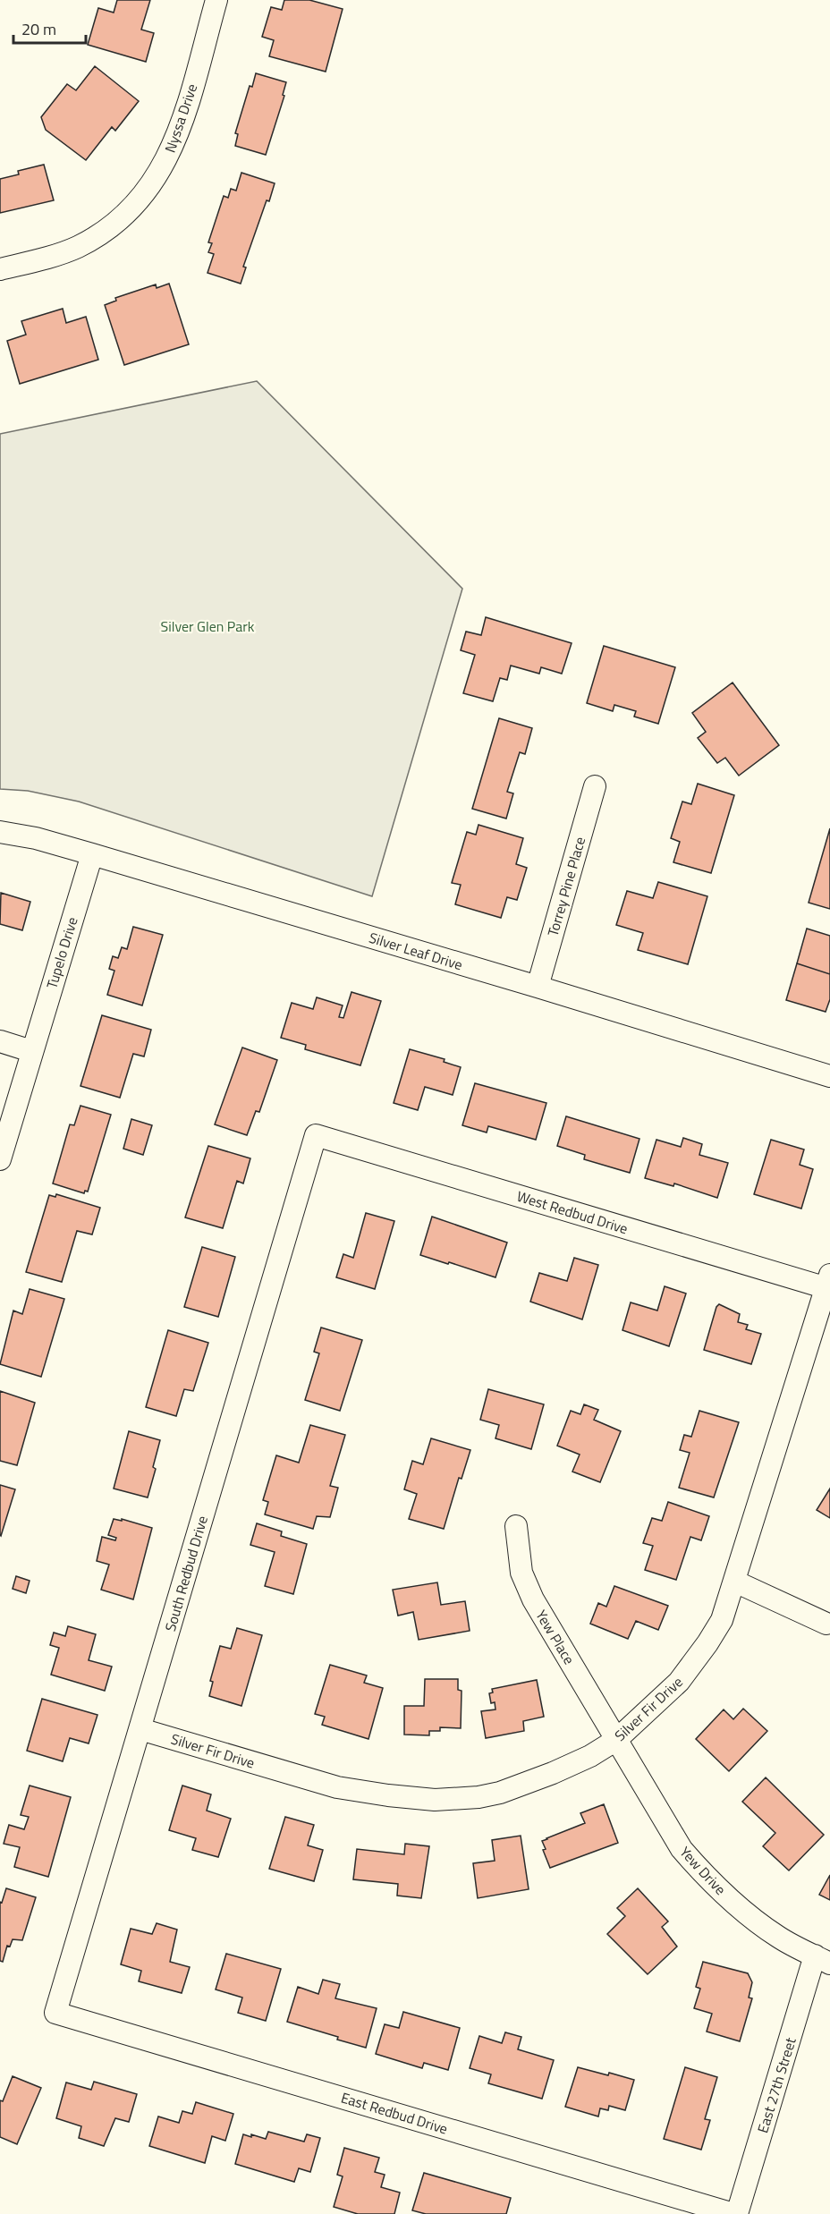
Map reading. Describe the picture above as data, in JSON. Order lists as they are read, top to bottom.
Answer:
{
  "streets": {
    "street": [
      "Nyssa Drive",
      "Torrey Pine Place",
      "Silver Leaf Drive",
      "Tupelo Drive",
      "West Redbud Drive",
      "South Redbud Drive",
      "Yew Place",
      "Silver Fir Drive",
      "Yew Drive",
      "East 27th Street",
      "East Redbud Drive"
    ]
  },
  "crossings": [
    ["Torrey Pine Place", "Silver Leaf Drive"],
    ["Silver Leaf Drive", "Tupelo Drive"],
    ["West Redbud Drive", "South Redbud Drive"],
    ["West Redbud Drive", "Silver Fir Drive"],
    ["South Redbud Drive", "Silver Fir Drive"],
    ["South Redbud Drive", "East Redbud Drive"],
    ["Yew Place", "Silver Fir Drive"],
    ["Yew Place", "Yew Drive"],
    ["Silver Fir Drive", "Yew Drive"],
    ["Yew Drive", "East 27th Street"],
    ["East 27th Street", "East Redbud Drive"]
  ],
  "parks": ["Silver Glen Park"],
  "scale_bar": "20 m"
}
